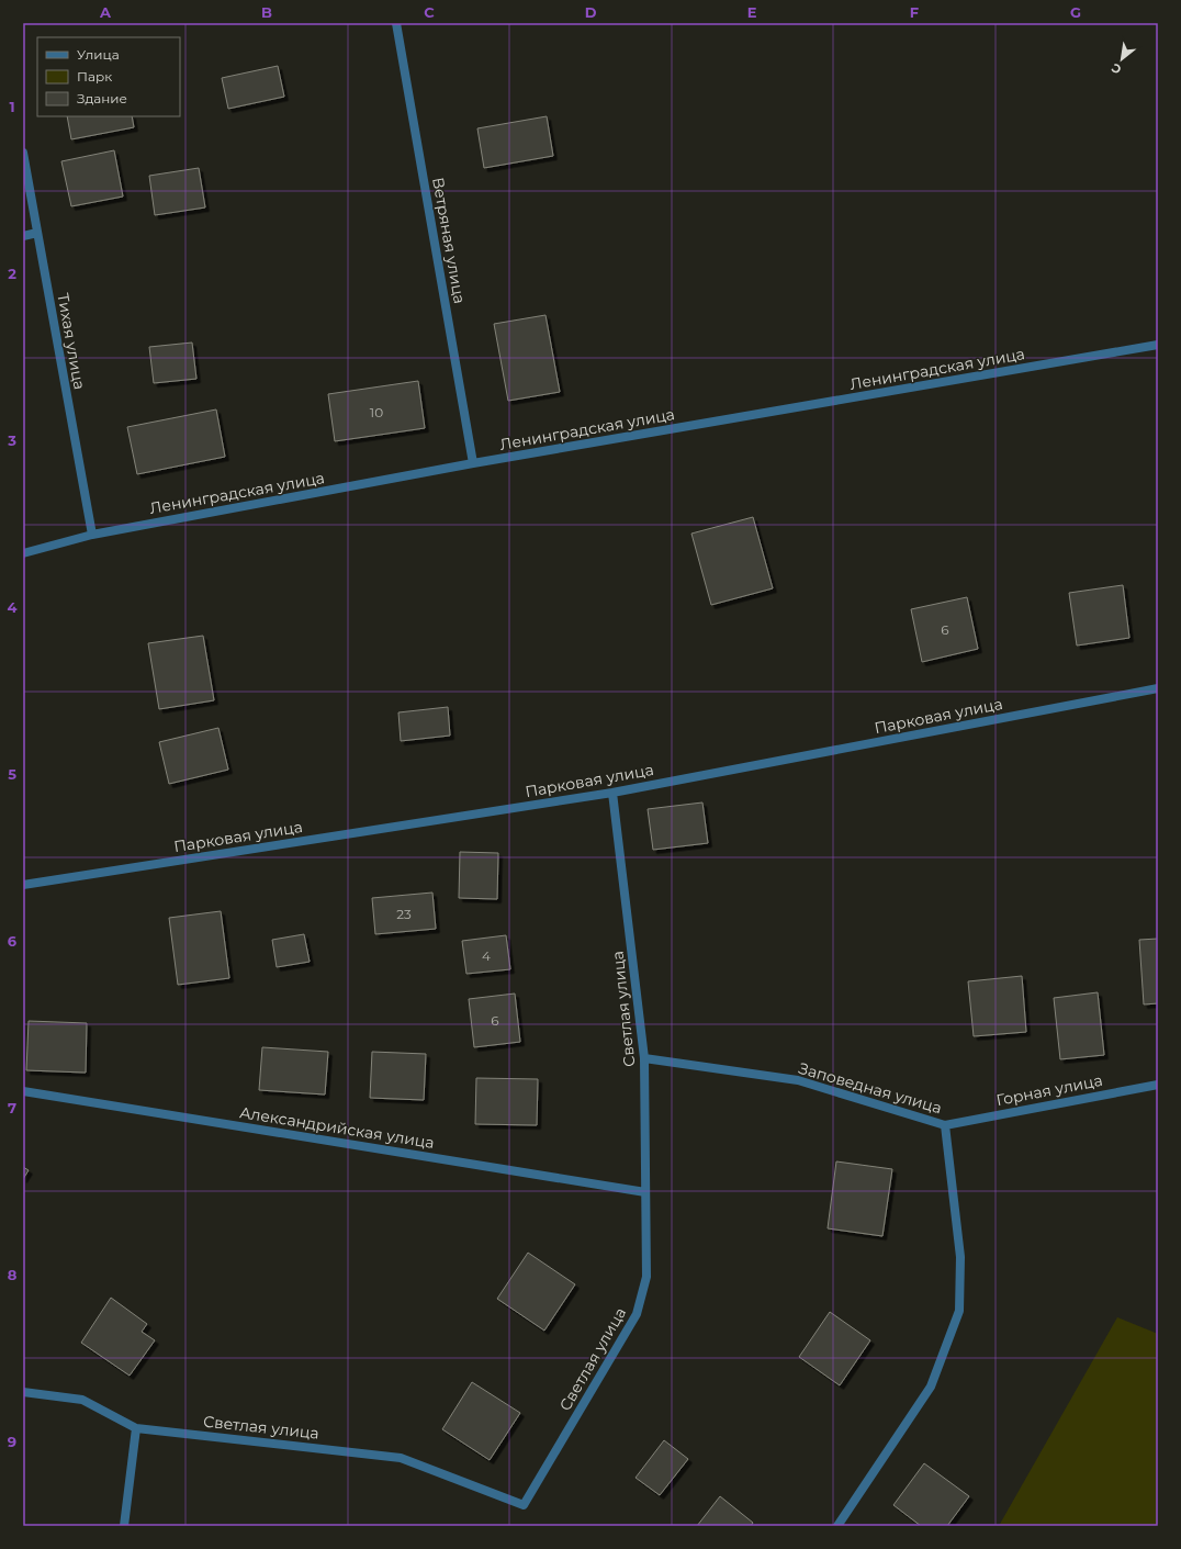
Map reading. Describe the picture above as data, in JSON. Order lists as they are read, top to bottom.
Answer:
{
  "streets": {
    "street": [
      "Ветряная улица",
      "Тихая улица",
      "Ленинградская улица",
      "Парковая улица",
      "Светлая улица",
      "Заповедная улица",
      "Горная улица",
      "Александрийская улица"
    ]
  },
  "crossings": [
    ["Ветряная улица", "Ленинградская улица"],
    ["Тихая улица", "Ленинградская улица"],
    ["Парковая улица", "Светлая улица"],
    ["Светлая улица", "Заповедная улица"],
    ["Светлая улица", "Александрийская улица"],
    ["Заповедная улица", "Горная улица"]
  ],
  "house_numbers": [
    "10",
    "6",
    "23",
    "4",
    "6"
  ],
  "legend": ["Улица", "Парк", "Здание"],
  "north": "bottom left",
  "grid": {
    "columns": [
      "A",
      "B",
      "C",
      "D",
      "E",
      "F",
      "G"
    ],
    "rows": [
      "1",
      "2",
      "3",
      "4",
      "5",
      "6",
      "7",
      "8",
      "9"
    ]
  }
}
